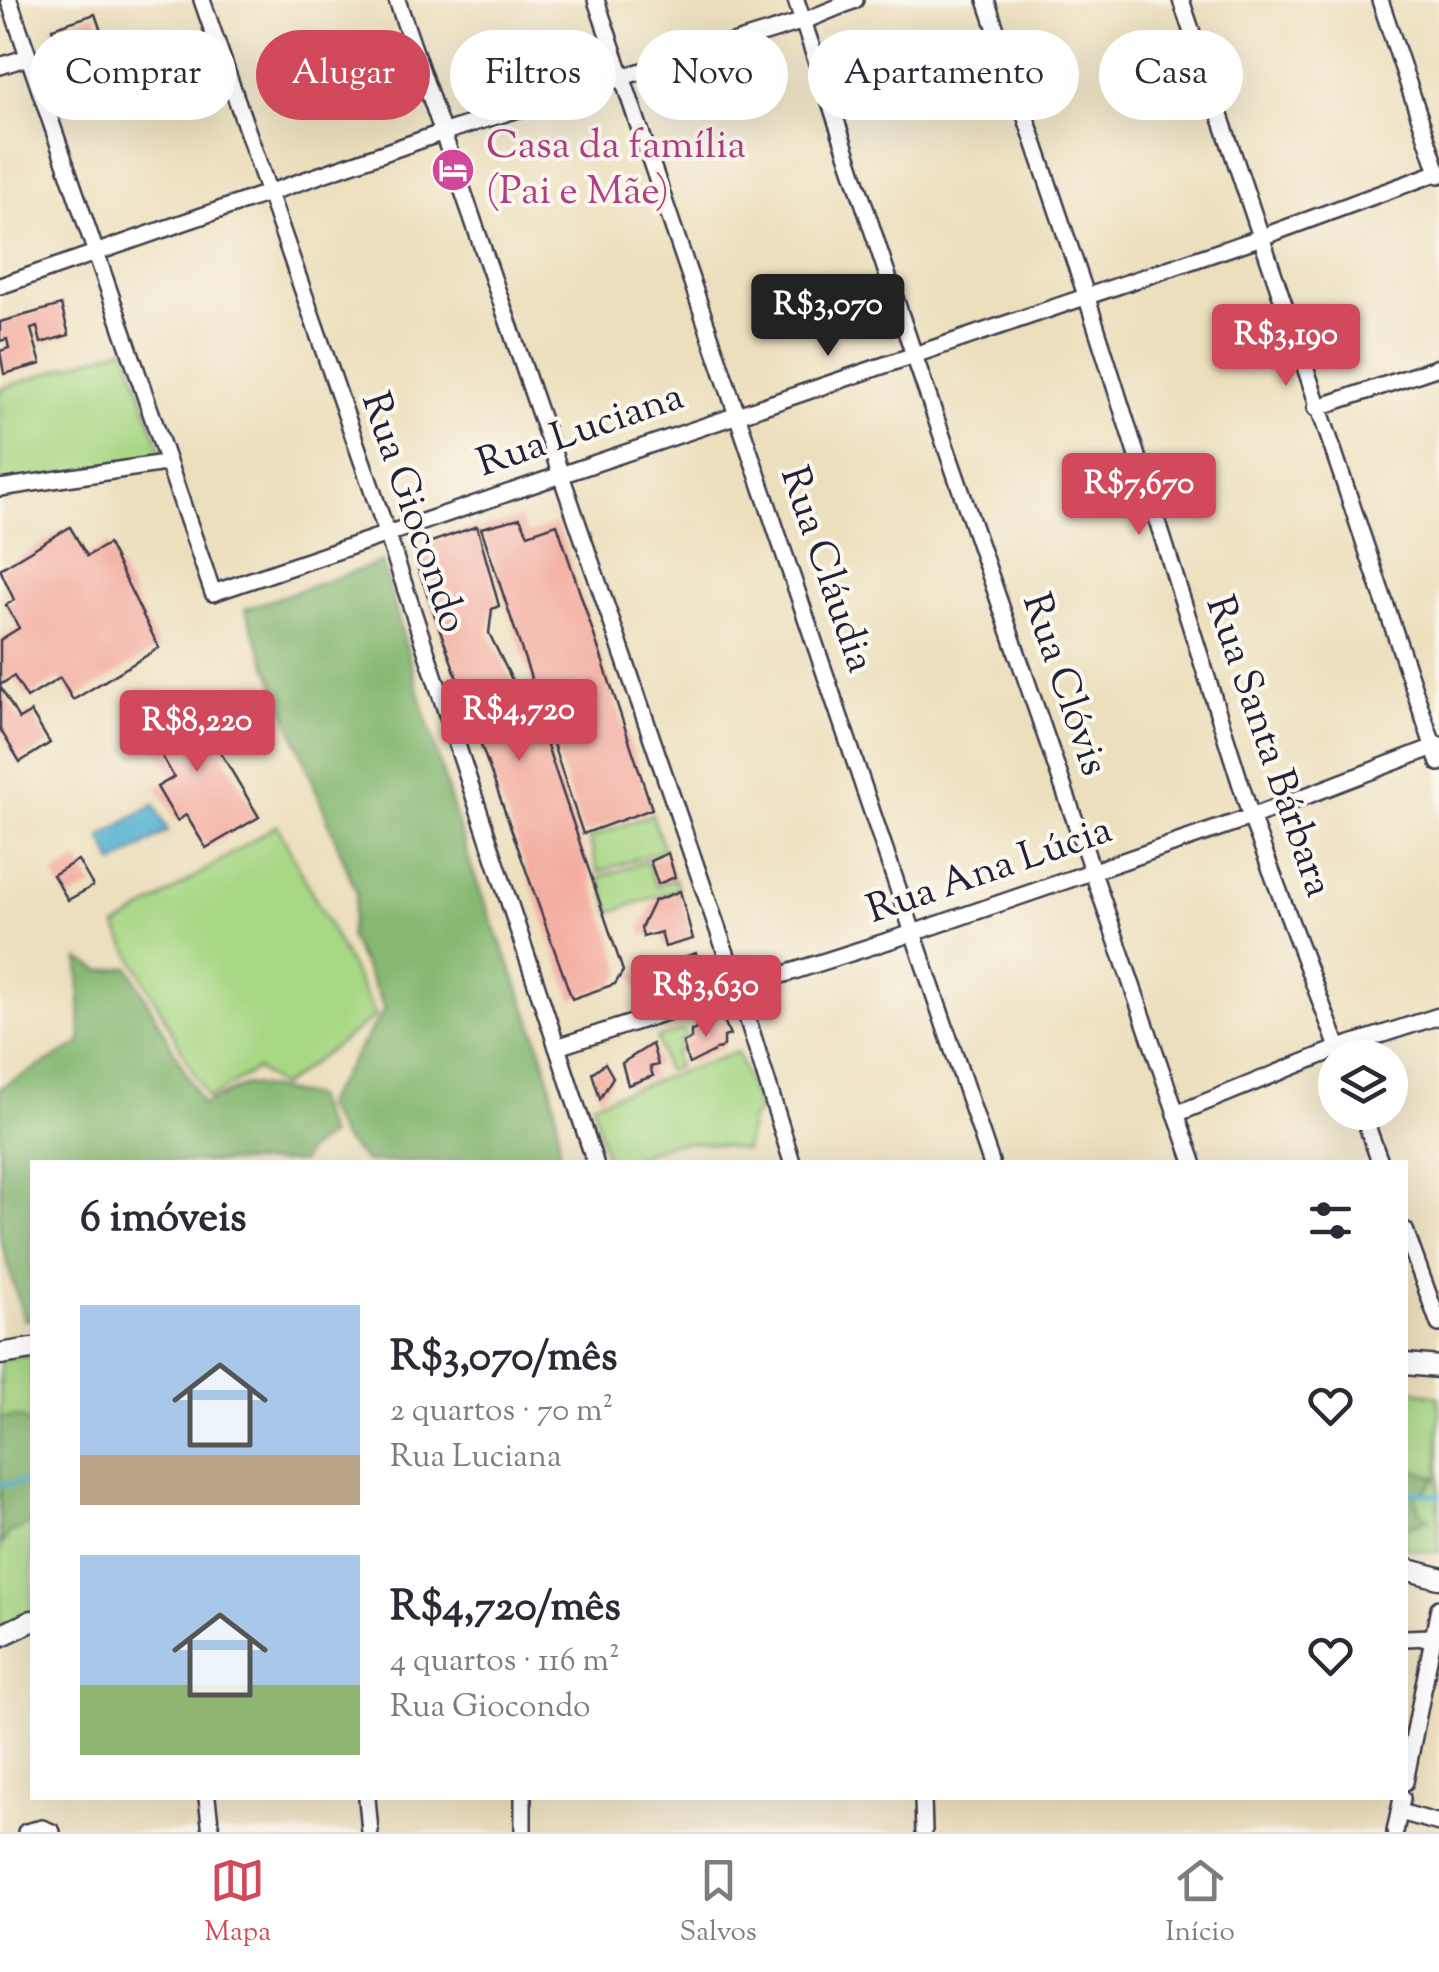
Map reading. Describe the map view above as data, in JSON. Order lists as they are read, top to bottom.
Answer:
{
  "streets": {
    "street": [
      "Rua Luciana",
      "Rua Giocondo",
      "Rua Cláudia",
      "Rua Clóvis",
      "Rua Santa Bárbara",
      "Rua Ana Lúcia"
    ]
  },
  "crossings": [
    ["Rua Luciana", "Rua Giocondo"],
    ["Rua Luciana", "Rua Cláudia"],
    ["Rua Luciana", "Rua Clóvis"],
    ["Rua Luciana", "Rua Santa Bárbara"],
    ["Rua Giocondo", "Rua Ana Lúcia"],
    ["Rua Cláudia", "Rua Ana Lúcia"],
    ["Rua Clóvis", "Rua Ana Lúcia"],
    ["Rua Santa Bárbara", "Rua Ana Lúcia"]
  ],
  "places": {
    "hotel": ["Casa da família (Pai e Mãe)"]
  },
  "page": {
    "chip": [
      "Comprar",
      "Alugar",
      "Filtros",
      "Novo",
      "Apartamento",
      "Casa"
    ],
    "price": [
      "R$3,070",
      "R$3,190",
      "R$7,670",
      "R$4,720",
      "R$8,220",
      "R$3,630"
    ],
    "heading": "6 imóveis",
    "list": [
      {
        "name": "R$3,070/mês",
        "note": "2 quartos · 70 m² · Rua Luciana"
      },
      {
        "name": "R$4,720/mês",
        "note": "4 quartos · 116 m² · Rua Giocondo"
      }
    ],
    "tabs": ["Mapa", "Salvos", "Início"]
  }
}
